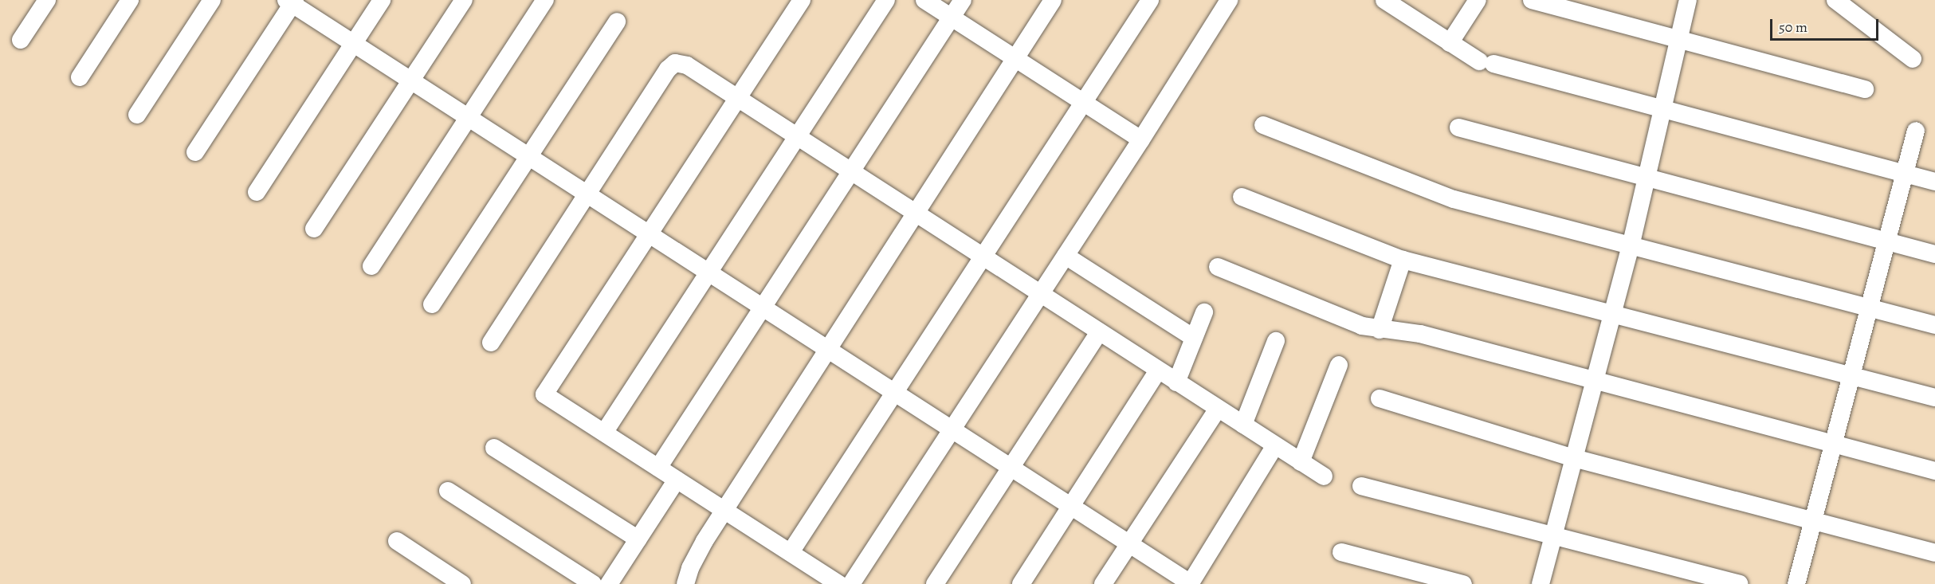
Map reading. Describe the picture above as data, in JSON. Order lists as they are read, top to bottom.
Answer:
{
  "scale_bar": "50 m"
}
